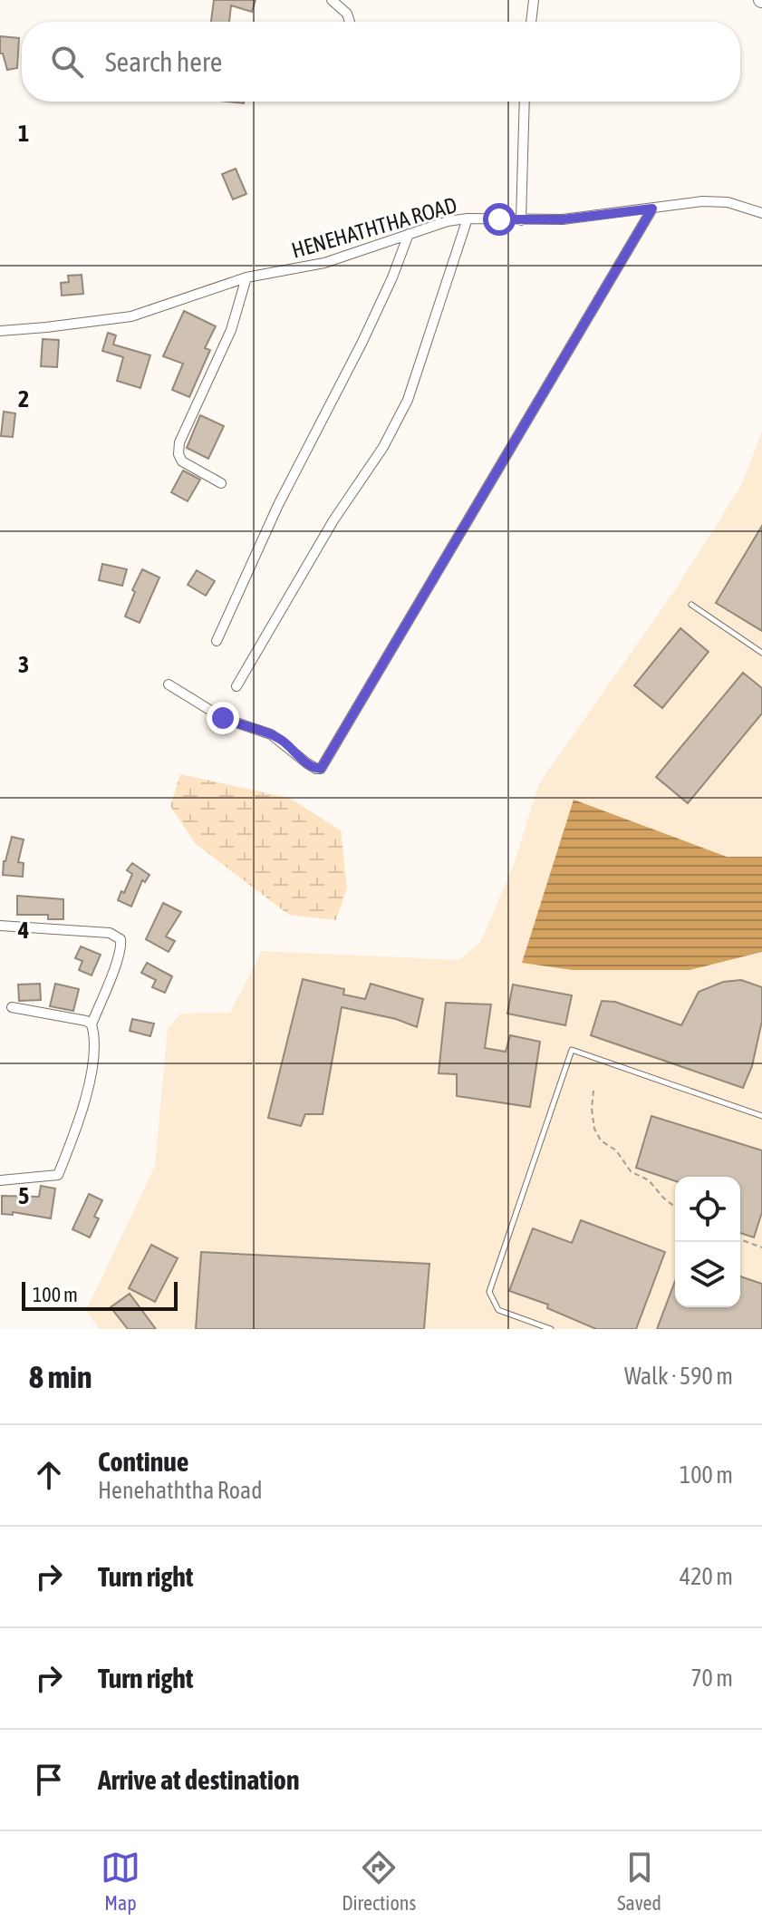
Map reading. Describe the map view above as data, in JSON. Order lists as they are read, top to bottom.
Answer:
{
  "streets": {
    "street": ["HENEHATHTHA ROAD"]
  },
  "scale_bar": "100 m",
  "page": {
    "search": "Search here",
    "scale": "100 m",
    "heading": ["8 min", "Walk · 590 m"],
    "list": [
      ["Continue", "Henehaththa Road", "100 m"],
      ["Turn right", "420 m"],
      ["Turn right", "70 m"],
      "Arrive at destination"
    ],
    "nav": ["Map", "Directions", "Saved"]
  },
  "grid": {
    "rows": [
      "1",
      "2",
      "3",
      "4",
      "5"
    ]
  }
}
